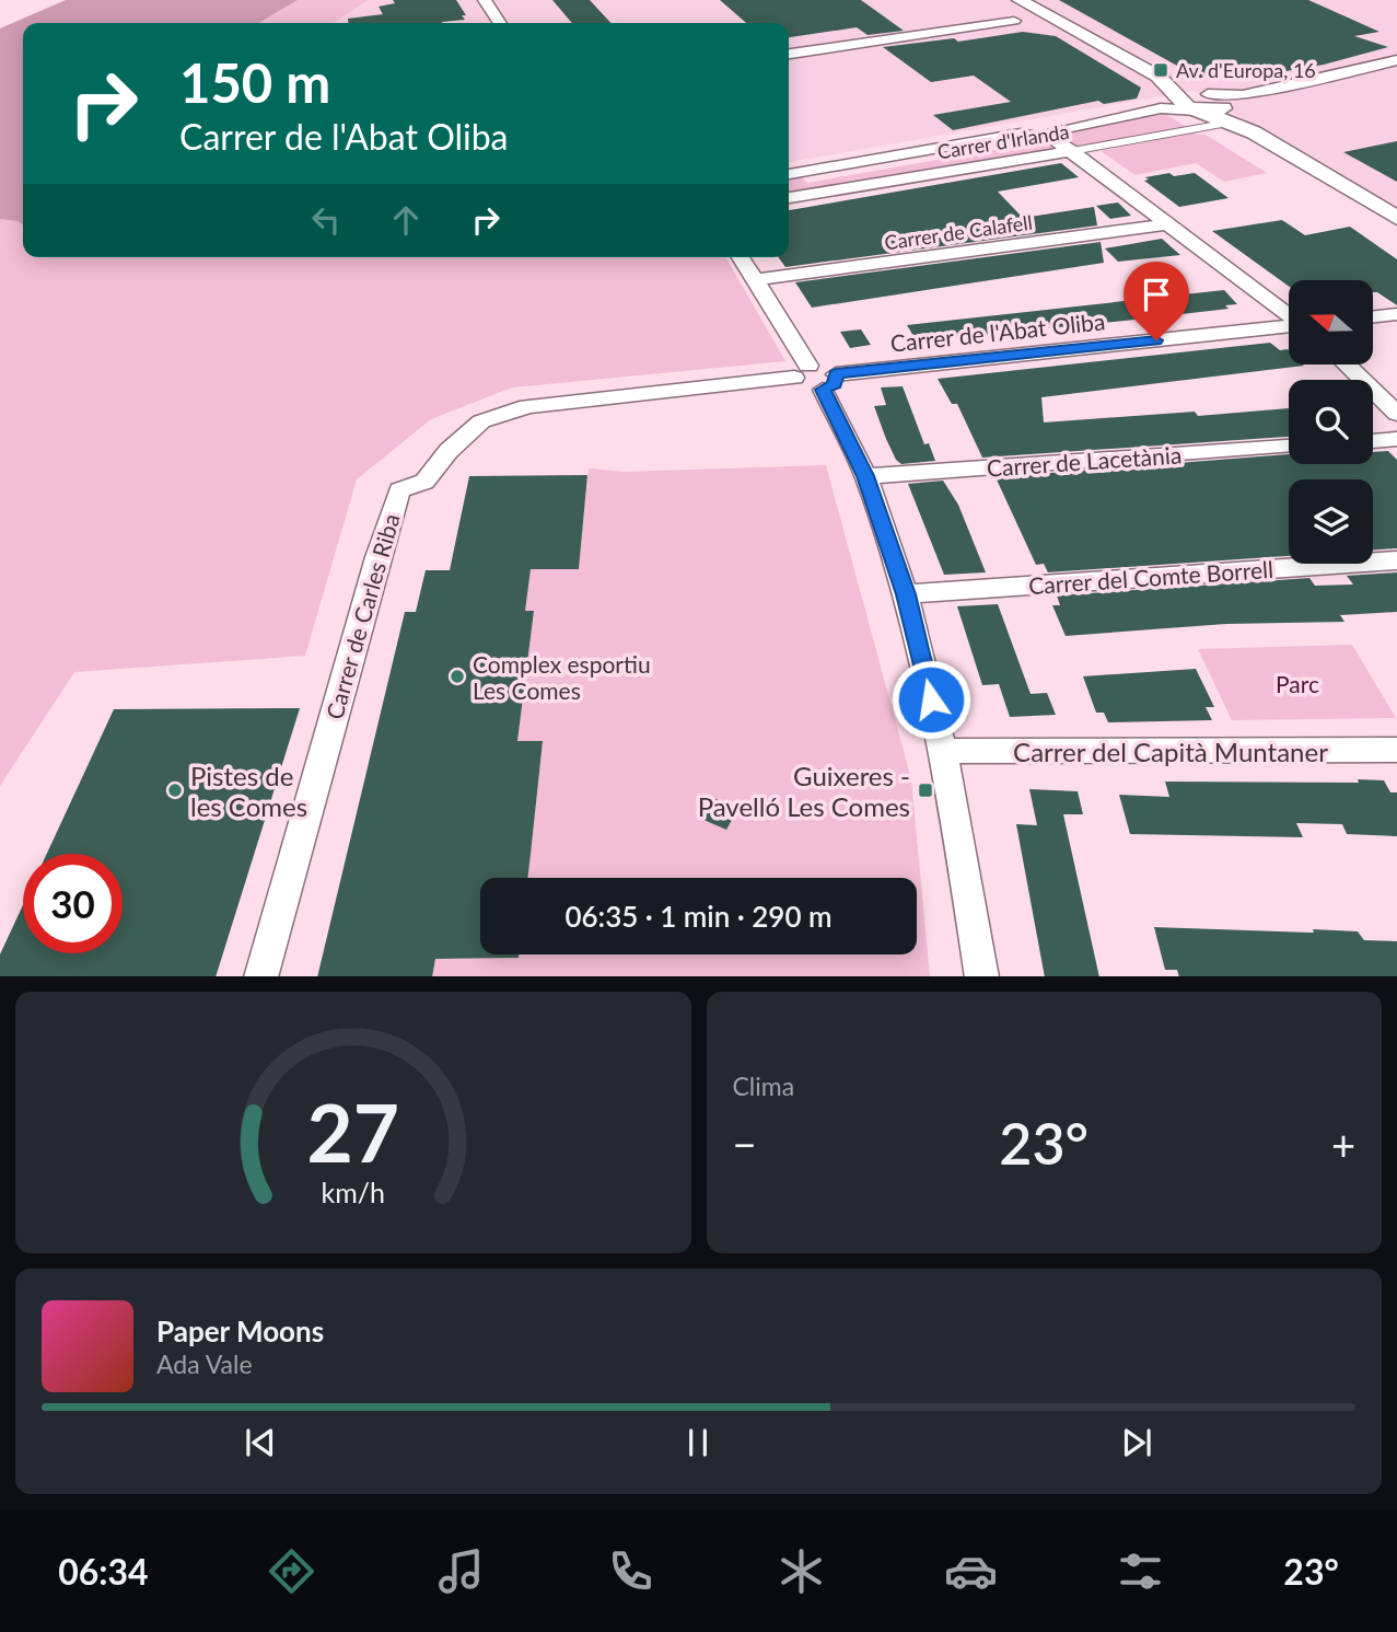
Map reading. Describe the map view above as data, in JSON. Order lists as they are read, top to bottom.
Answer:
{
  "streets": {
    "street": [
      "Carrer d'Irlanda",
      "Carrer de Calafell",
      "Carrer de l'Abat Oliba",
      "Carrer de Lacetània",
      "Carrer del Comte Borrell",
      "Carrer de Carles Riba",
      "Carrer del Capità Muntaner"
    ]
  },
  "parks": ["Parc"],
  "places": {
    "transit": ["Av. d'Europa, 16", "Guixeres - Pavelló Les Comes"],
    "other": ["Complex esportiu Les Comes", "Pistes de les Comes"]
  },
  "north": "left",
  "page": {
    "turn": ["150 m", "Carrer de l'Abat Oliba"],
    "limit": "30",
    "trip": "06:35 · 1 min · 290 m",
    "tile": "Clima",
    "heat": ["−", "23°", "+"],
    "song": ["Paper Moons", "Ada Vale"],
    "tabs": ["06:34", "23°"],
    "gauge": ["27", "km/h"]
  }
}
